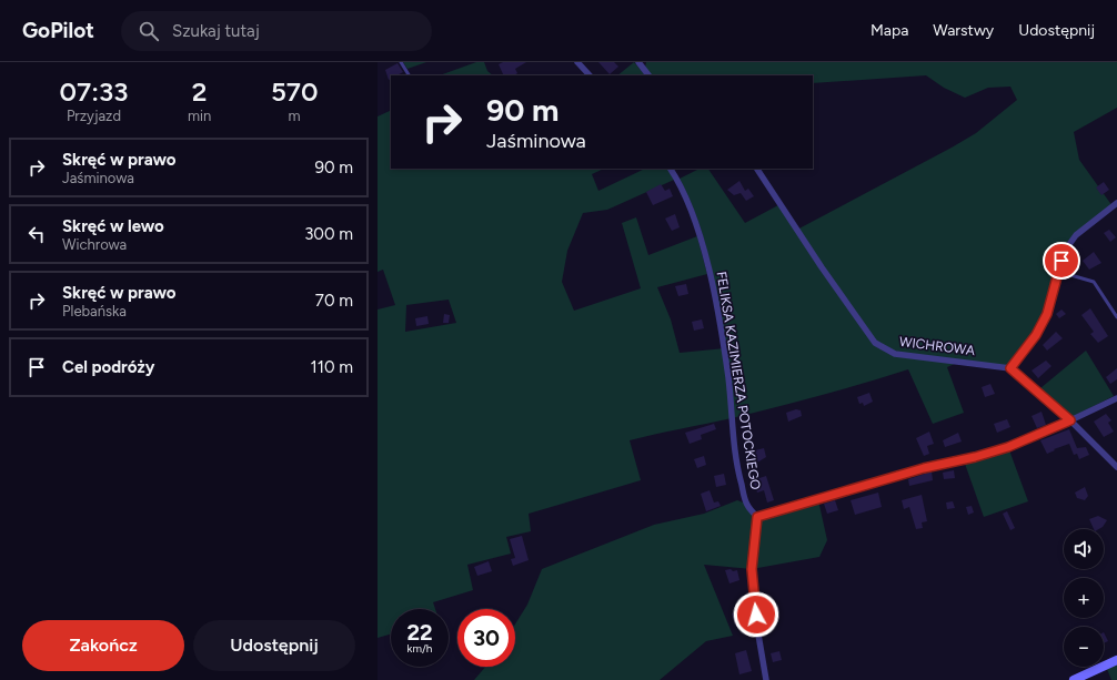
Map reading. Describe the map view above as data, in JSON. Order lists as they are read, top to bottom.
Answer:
{
  "streets": {
    "street": ["WICHROWA", "FELIKSA KAZIMIERZA POTOCKIEGO"]
  },
  "page": {
    "header": "GoPilot",
    "search": "Szukaj tutaj",
    "nav": ["Mapa", "Warstwy", "Udostępnij"],
    "eta": [
      "07:33",
      "Przyjazd",
      "2",
      "min",
      "570",
      "m"
    ],
    "turn": ["90 m", "Jaśminowa"],
    "list": [
      {
        "name": "Skręć w prawo",
        "note": "Jaśminowa",
        "value": "90 m"
      },
      {
        "name": "Skręć w lewo",
        "note": "Wichrowa",
        "value": "300 m"
      },
      {
        "name": "Skręć w prawo",
        "note": "Plebańska",
        "value": "70 m"
      },
      {
        "name": "Cel podróży",
        "value": "110 m"
      }
    ],
    "map_buttons": ["+", "−"],
    "speed": "22 km/h",
    "limit": "30",
    "buttons": ["Zakończ", "Udostępnij"]
  }
}
